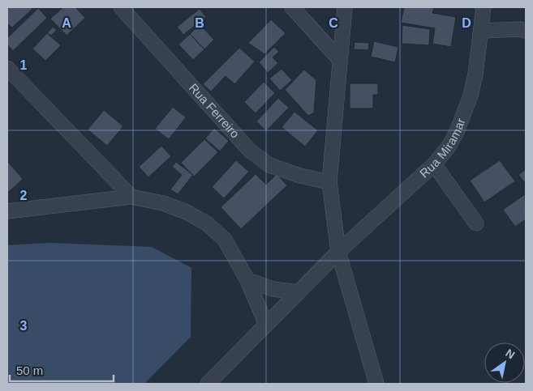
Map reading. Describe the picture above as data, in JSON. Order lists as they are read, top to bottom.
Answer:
{
  "streets": {
    "street": ["Rua Ferreiro", "Rua Miramar"]
  },
  "scale_bar": "50 m",
  "north": "top right",
  "grid": {
    "columns": [
      "A",
      "B",
      "C",
      "D"
    ],
    "rows": ["1", "2", "3"]
  }
}
